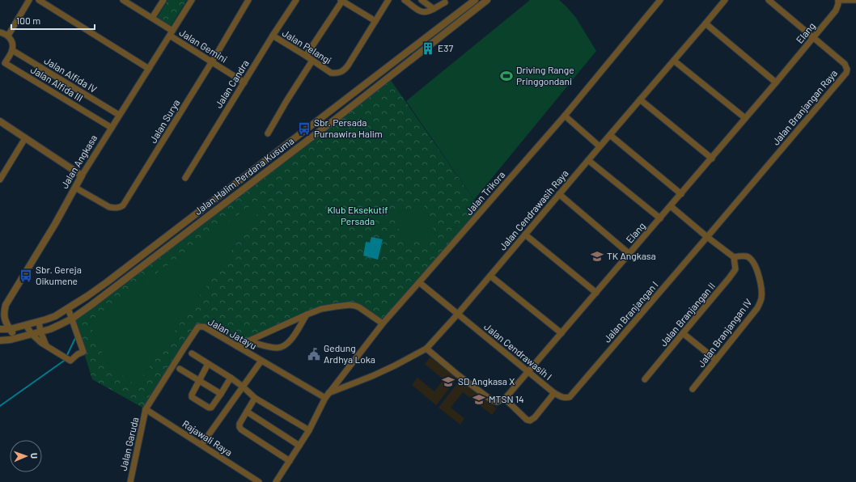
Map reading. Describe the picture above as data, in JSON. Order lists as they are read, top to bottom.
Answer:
{
  "streets": {
    "street": [
      "Elang",
      "Jalan Gemini",
      "Jalan Pelangi",
      "Jalan Alfida IV",
      "Jalan Alfida III",
      "Jalan Candra",
      "Jalan Branjangan Raya",
      "Jalan Surya",
      "Jalan Angkasa",
      "Jalan Halim Perdana Kusuma",
      "Jalan Trikora",
      "Jalan Cendrawasih Raya",
      "Jalan Branjangan I",
      "Jalan Branjangan II",
      "Jalan Branjangan IV",
      "Jalan Jatayu",
      "Jalan Cendrawasih I",
      "Rajawali Raya",
      "Jalan Garuda"
    ]
  },
  "crossings": [
    ["Elang", "Jalan Branjangan Raya"],
    ["Elang", "Jalan Cendrawasih I"],
    ["Jalan Gemini", "Jalan Candra"],
    ["Jalan Gemini", "Jalan Surya"],
    ["Jalan Gemini", "Jalan Angkasa"],
    ["Jalan Pelangi", "Jalan Candra"],
    ["Jalan Alfida IV", "Jalan Alfida III"],
    ["Jalan Alfida IV", "Jalan Angkasa"],
    ["Jalan Alfida III", "Jalan Angkasa"],
    ["Jalan Branjangan Raya", "Jalan Branjangan I"],
    ["Jalan Surya", "Jalan Angkasa"],
    ["Jalan Angkasa", "Jalan Halim Perdana Kusuma"],
    ["Jalan Trikora", "Jalan Cendrawasih Raya"],
    ["Jalan Trikora", "Jalan Jatayu"],
    ["Jalan Trikora", "Jalan Cendrawasih I"],
    ["Jalan Cendrawasih Raya", "Jalan Jatayu"],
    ["Jalan Cendrawasih Raya", "Jalan Cendrawasih I"],
    ["Jalan Branjangan I", "Jalan Cendrawasih I"],
    ["Jalan Branjangan II", "Jalan Branjangan IV"],
    ["Jalan Jatayu", "Rajawali Raya"],
    ["Jalan Jatayu", "Jalan Garuda"],
    ["Rajawali Raya", "Jalan Garuda"]
  ],
  "parks": ["Klub Eksekutif Persada"],
  "places": {
    "building": ["E37"],
    "sports": ["Driving Range Pringgondani"],
    "bus stop": ["Sbr. Persada Purnawira Halim", "Sbr. Gereja Oikumene"],
    "school or university": ["TK Angkasa", "SD Angkasa X", "MTSN 14"],
    "public building": ["Gedung Ardhya Loka"]
  },
  "scale_bar": "100 m",
  "north": "right"
}
